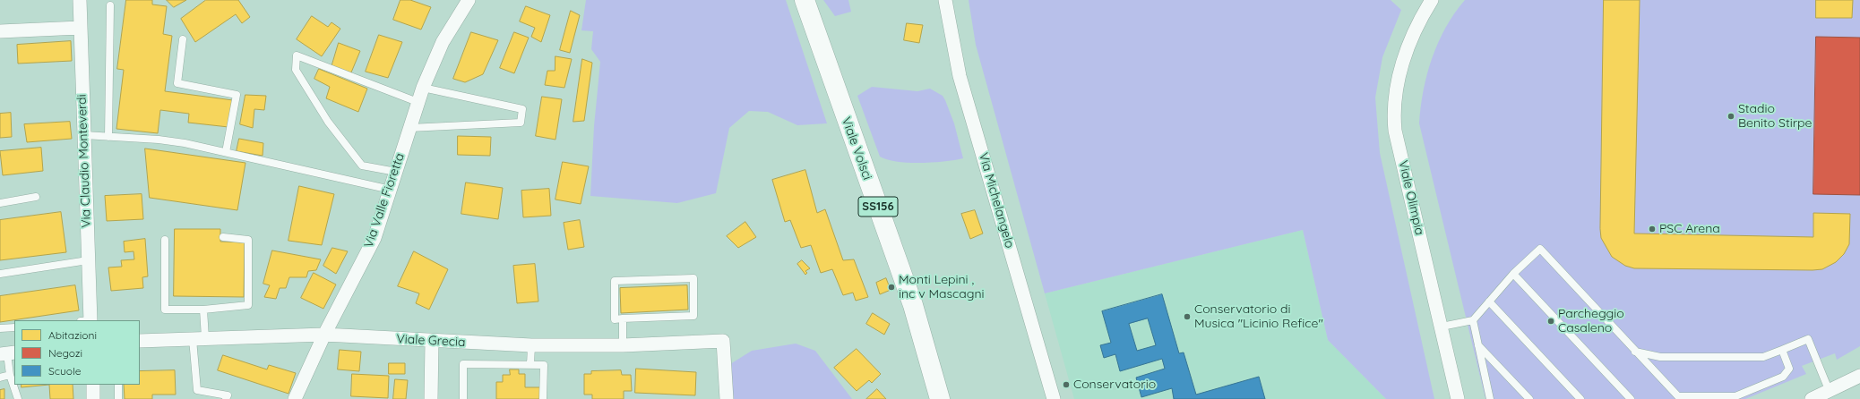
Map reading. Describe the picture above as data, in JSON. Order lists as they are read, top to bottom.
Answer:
{
  "streets": {
    "main road": ["Viale Volsci", "SS156"],
    "street": [
      "Via Claudio Monteverdi",
      "Viale Olimpia",
      "Via Valle Fioretta",
      "Via Michelangelo",
      "Viale Grecia"
    ]
  },
  "crossings": [
    ["Via Valle Fioretta", "Viale Grecia"]
  ],
  "places": [
    "Stadio Benito Stirpe",
    "PSC Arena",
    "Monti Lepini , inc v Mascagni",
    "Conservatorio di Musica \"Licinio Refice\"",
    "Parcheggio Casaleno",
    "Conservatorio"
  ],
  "legend": ["Abitazioni", "Negozi", "Scuole"]
}
